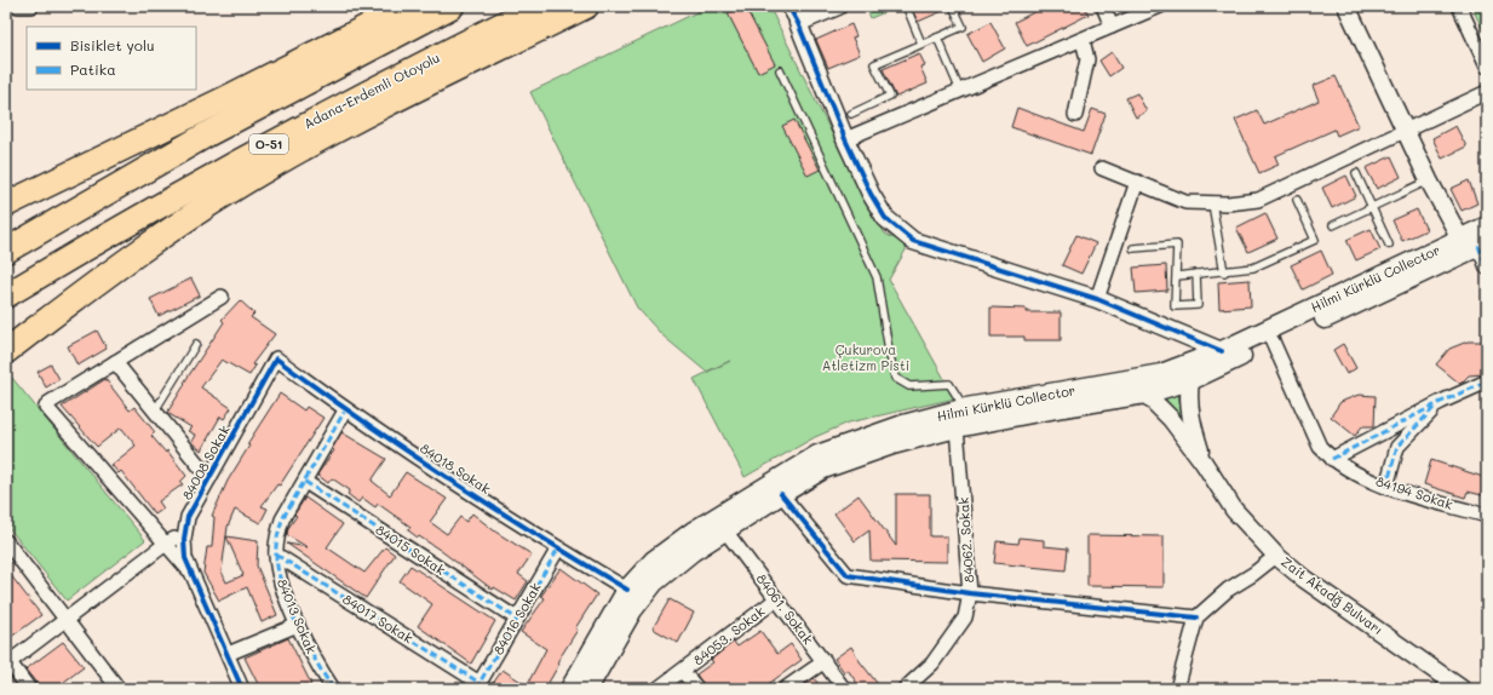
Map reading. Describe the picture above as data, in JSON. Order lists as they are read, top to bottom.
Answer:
{
  "streets": {
    "highway": ["Adana-Erdemli Otoyolu", "O-51"],
    "main road": ["Hilmi Kürklü Collector"],
    "street": [
      "84008 Sokak",
      "84018 Sokak",
      "84194 Sokak",
      "84062. Sokak",
      "84015 Sokak",
      "Zait Akadğ Bulvarı",
      "84061. Sokak",
      "84013 Sokak",
      "84017 Sokak",
      "84016 Sokak",
      "84053. Sokak"
    ]
  },
  "crossings": [
    ["Hilmi Kürklü Collector", "84018 Sokak"],
    ["Hilmi Kürklü Collector", "84194 Sokak"],
    ["Hilmi Kürklü Collector", "84062. Sokak"],
    ["Hilmi Kürklü Collector", "Zait Akadğ Bulvarı"],
    ["Hilmi Kürklü Collector", "84061. Sokak"],
    ["84008 Sokak", "84018 Sokak"],
    ["84018 Sokak", "84013 Sokak"],
    ["84018 Sokak", "84016 Sokak"],
    ["84015 Sokak", "84013 Sokak"],
    ["84015 Sokak", "84016 Sokak"],
    ["84061. Sokak", "84053. Sokak"],
    ["84013 Sokak", "84017 Sokak"],
    ["84017 Sokak", "84016 Sokak"]
  ],
  "parks": ["Çukurova Atletizm Pisti"],
  "legend": ["Bisiklet yolu", "Patika"]
}
